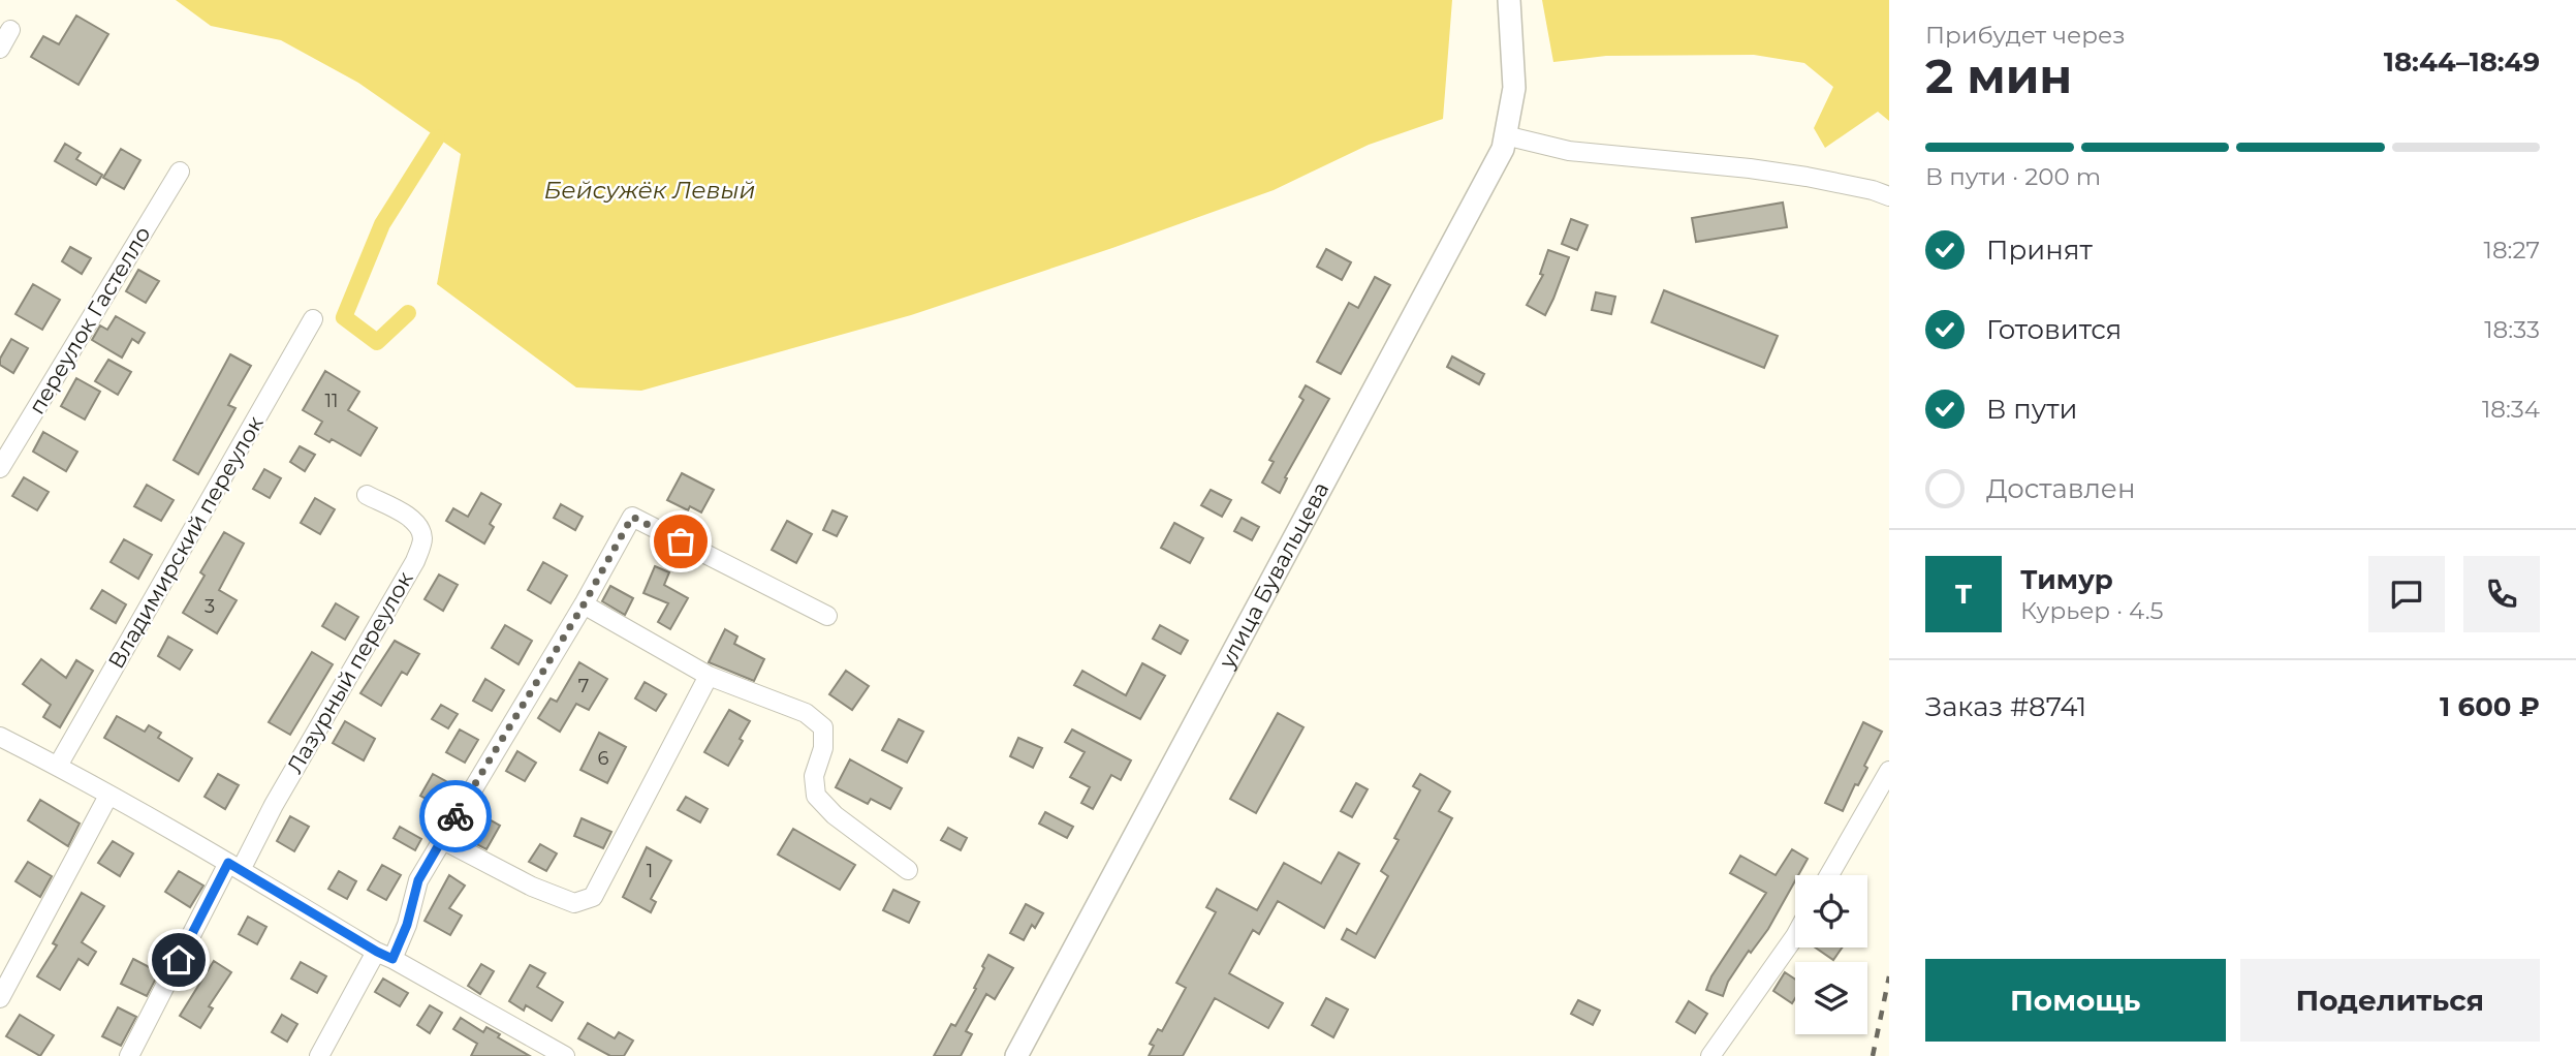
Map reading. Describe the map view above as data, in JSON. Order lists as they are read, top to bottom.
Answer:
{
  "streets": {
    "street": [
      "переулок Гастелло",
      "Владимирский переулок",
      "улица Бувальцева",
      "Лазурный переулок"
    ]
  },
  "water": ["Бейсужёк Левый"],
  "house_numbers": [
    "11",
    "3",
    "7",
    "6",
    "1"
  ],
  "page": {
    "heading": ["2 мин", "Прибудет через", "18:44–18:49"],
    "panel": [
      "Тимур",
      "Курьер · 4.5",
      "Заказ #8741",
      "1 600 ₽"
    ],
    "bar": "В пути · 200 m",
    "list": [
      ["Принят", "18:27"],
      ["Готовится", "18:33"],
      ["В пути", "18:34"],
      "Доставлен"
    ],
    "round": "Т",
    "buttons": ["Помощь", "Поделиться"]
  }
}
